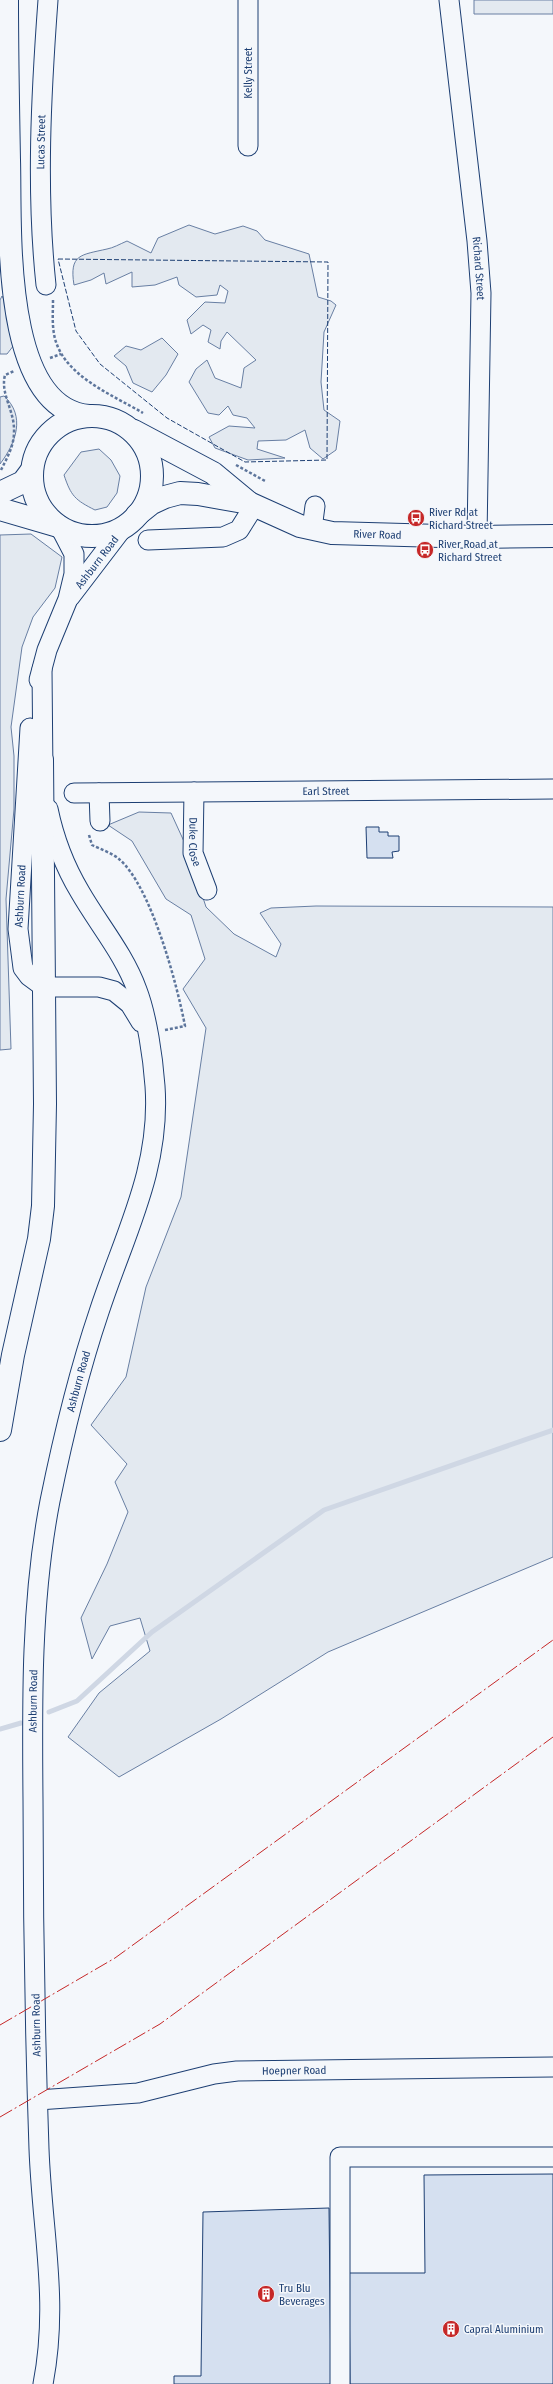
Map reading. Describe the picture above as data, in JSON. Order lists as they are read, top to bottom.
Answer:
{
  "streets": {
    "main road": ["River Road"],
    "street": [
      "Kelly Street",
      "Lucas Street",
      "Richard Street",
      "Ashburn Road",
      "Earl Street",
      "Duke Close",
      "Hoepner Road"
    ]
  },
  "crossings": [
    ["Richard Street", "River Road"],
    ["River Road", "Ashburn Road"],
    ["Ashburn Road", "Hoepner Road"],
    ["Earl Street", "Duke Close"]
  ],
  "places": {
    "bus stop": ["River Rd at Richard Street", "River Road at Richard Street"],
    "building": ["Tru Blu Beverages", "Capral Aluminium"]
  }
}
